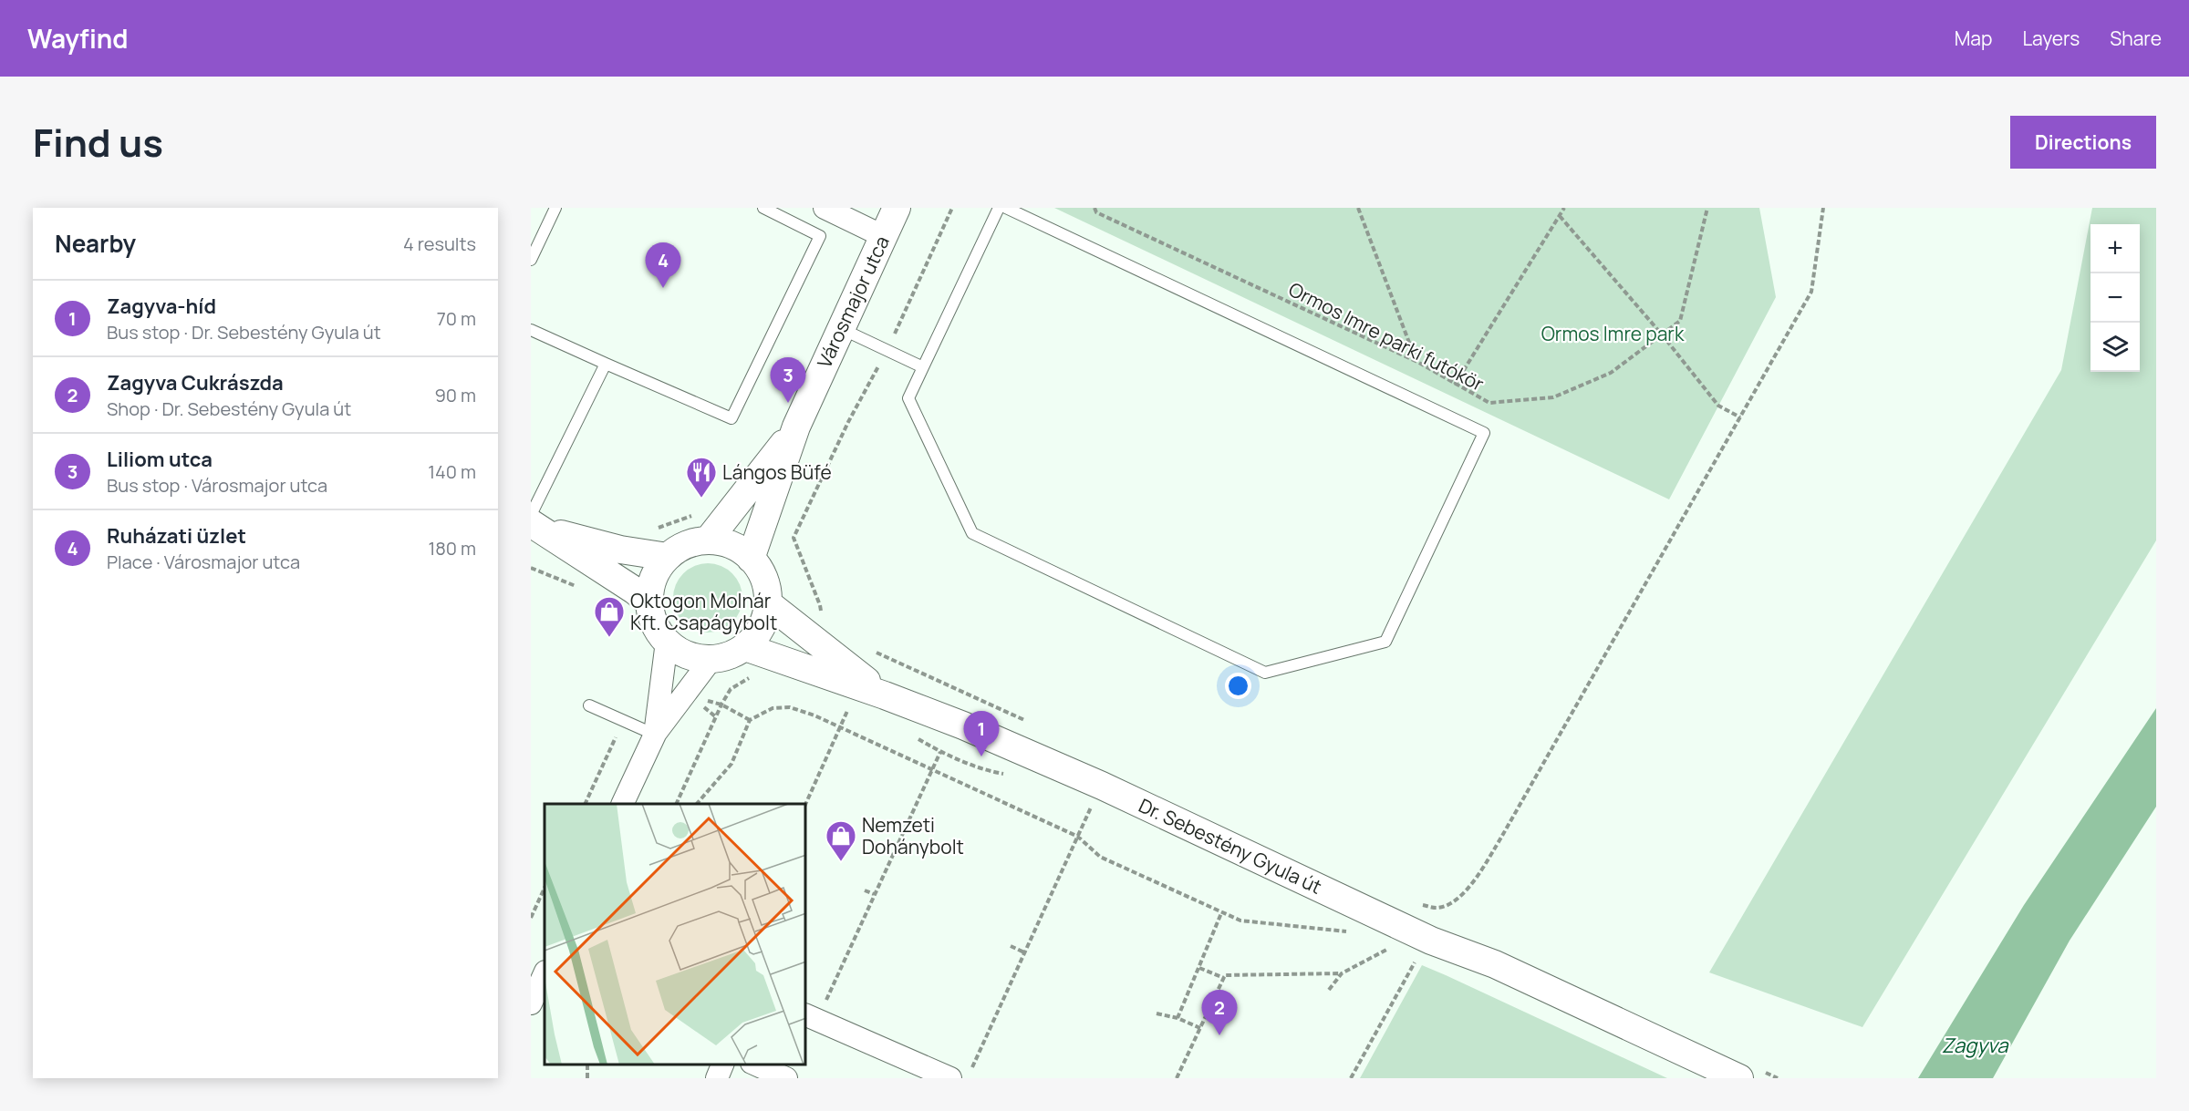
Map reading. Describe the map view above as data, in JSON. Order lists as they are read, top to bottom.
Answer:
{
  "streets": {
    "street": ["Városmajor utca", "Dr. Sebestény Gyula út"],
    "path": ["Ormos Imre parki futókör"]
  },
  "water": ["Zagyva"],
  "parks": ["Ormos Imre park"],
  "places": {
    "restaurant": ["Lángos Büfé"],
    "shop": ["Oktogon Molnár Kft. Csapágybolt", "Nemzeti Dohánybolt"]
  },
  "page": {
    "header": "Wayfind",
    "nav": ["Map", "Layers", "Share"],
    "title": "Find us",
    "buttons": "Directions",
    "heading": ["Nearby", "4 results"],
    "map_buttons": ["+", "−"],
    "pins": [
      "4",
      "3",
      "1",
      "2"
    ],
    "list": [
      {
        "mark": "1",
        "name": "Zagyva-híd",
        "note": "Bus stop · Dr. Sebestény Gyula út",
        "value": "70 m"
      },
      {
        "mark": "2",
        "name": "Zagyva Cukrászda",
        "note": "Shop · Dr. Sebestény Gyula út",
        "value": "90 m"
      },
      {
        "mark": "3",
        "name": "Liliom utca",
        "note": "Bus stop · Városmajor utca",
        "value": "140 m"
      },
      {
        "mark": "4",
        "name": "Ruházati üzlet",
        "note": "Place · Városmajor utca",
        "value": "180 m"
      }
    ]
  }
}
